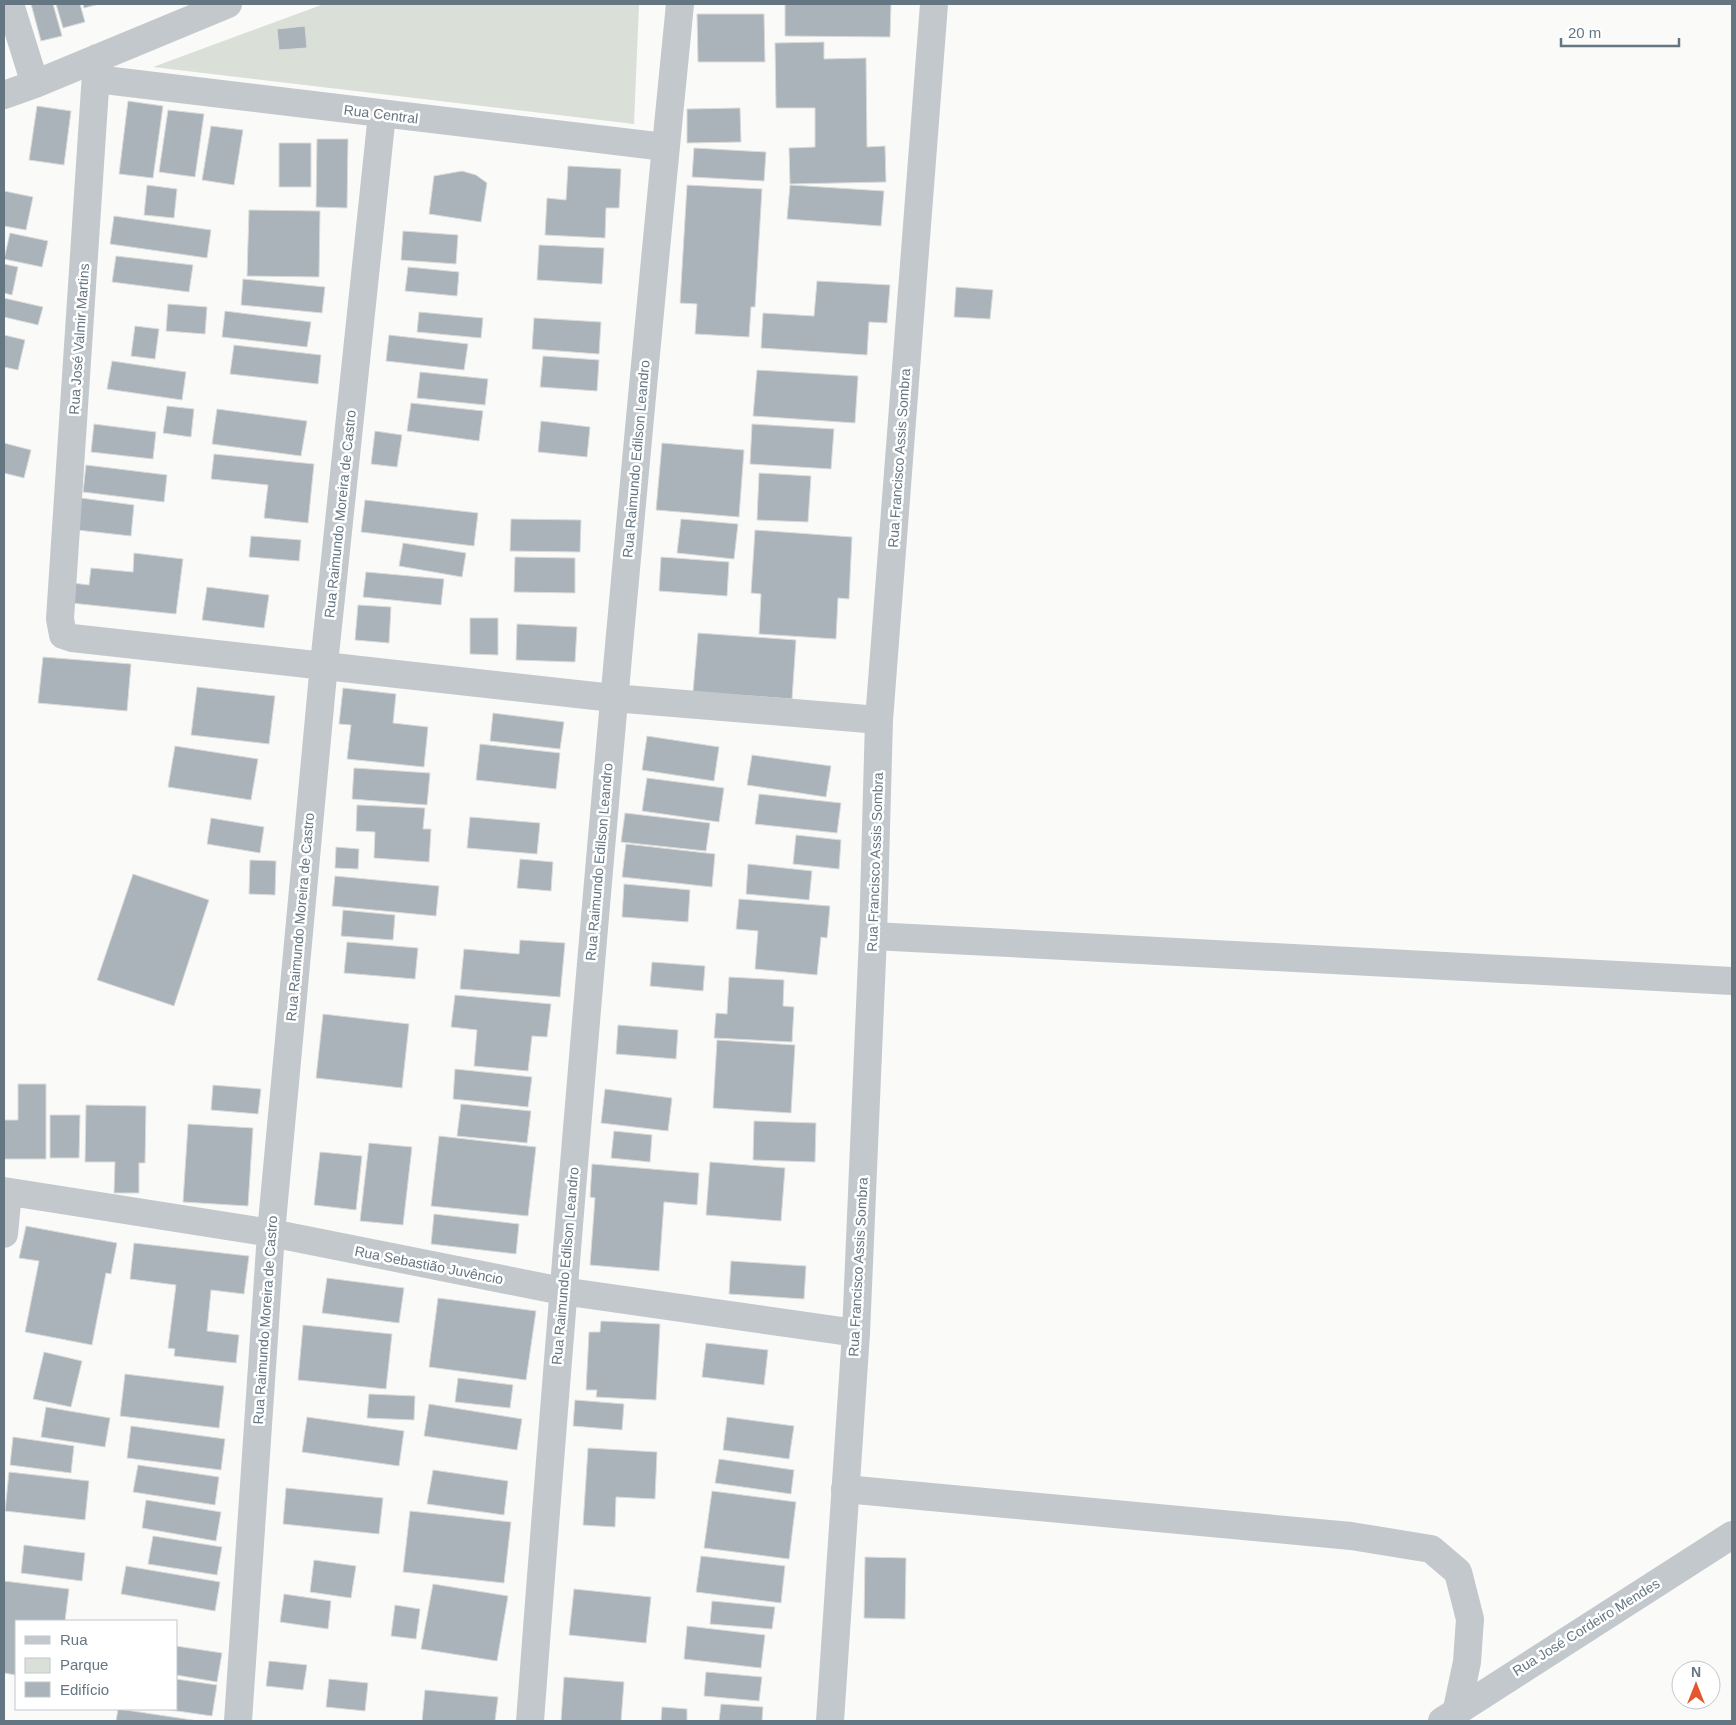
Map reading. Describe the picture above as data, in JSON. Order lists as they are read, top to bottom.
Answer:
{
  "streets": {
    "street": [
      "Rua Central",
      "Rua José Valmir Martins",
      "Rua Francisco Assis Sombra",
      "Rua Raimundo Edilson Leandro",
      "Rua Raimundo Moreira de Castro",
      "Rua Sebastião Juvêncio",
      "Rua José Cordeiro Mendes"
    ]
  },
  "crossings": [
    ["Rua Central", "Rua José Valmir Martins"],
    ["Rua Central", "Rua Raimundo Edilson Leandro"],
    ["Rua Central", "Rua Raimundo Moreira de Castro"],
    ["Rua José Valmir Martins", "Rua Raimundo Moreira de Castro"],
    ["Rua Francisco Assis Sombra", "Rua Sebastião Juvêncio"],
    ["Rua Raimundo Edilson Leandro", "Rua Sebastião Juvêncio"],
    ["Rua Raimundo Moreira de Castro", "Rua Sebastião Juvêncio"]
  ],
  "legend": ["Rua", "Parque", "Edifício"],
  "scale_bar": "20 m",
  "north": "top"
}
